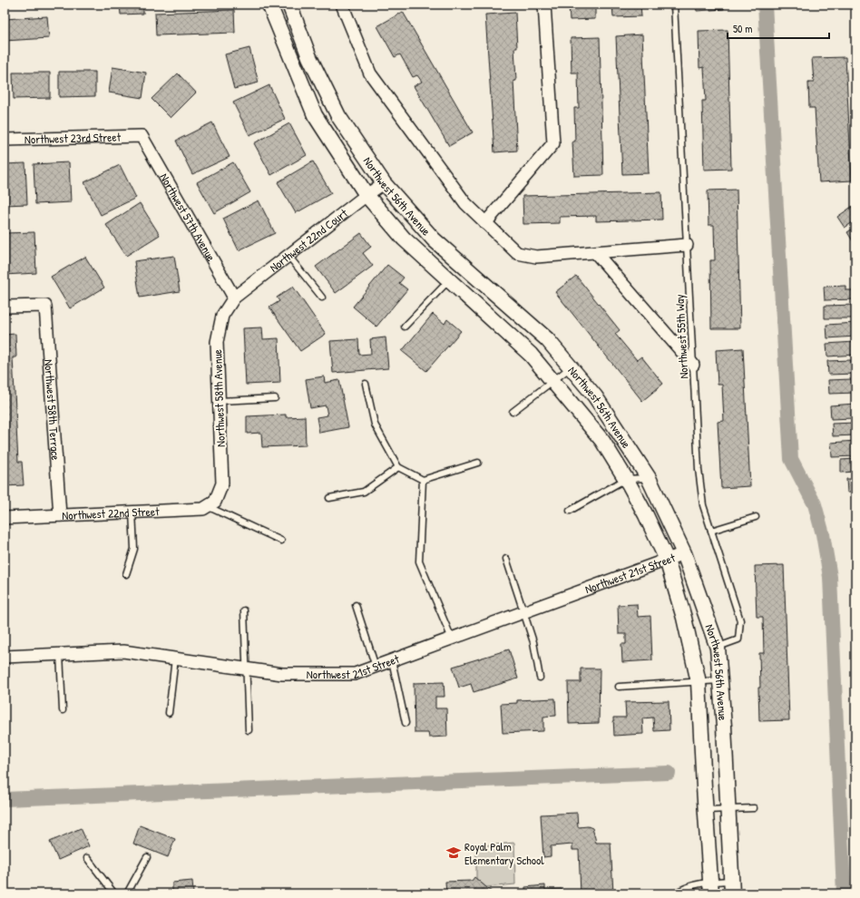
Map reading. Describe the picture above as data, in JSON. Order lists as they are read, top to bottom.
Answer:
{
  "streets": {
    "street": [
      "Northwest 23rd Street",
      "Northwest 56th Avenue",
      "Northwest 57th Avenue",
      "Northwest 22nd Court",
      "Northwest 58th Avenue",
      "Northwest 58th Terrace",
      "Northwest 22nd Street",
      "Northwest 21st Street"
    ],
    "lane": ["Northwest 55th Way"]
  },
  "crossings": [
    ["Northwest 23rd Street", "Northwest 57th Avenue"],
    ["Northwest 56th Avenue", "Northwest 22nd Court"],
    ["Northwest 56th Avenue", "Northwest 55th Way"],
    ["Northwest 56th Avenue", "Northwest 21st Street"],
    ["Northwest 57th Avenue", "Northwest 22nd Court"],
    ["Northwest 57th Avenue", "Northwest 58th Avenue"],
    ["Northwest 22nd Court", "Northwest 58th Avenue"],
    ["Northwest 58th Avenue", "Northwest 22nd Street"],
    ["Northwest 58th Terrace", "Northwest 22nd Street"]
  ],
  "places": {
    "school or university": ["Royal Palm Elementary School"]
  },
  "scale_bar": "50 m"
}
